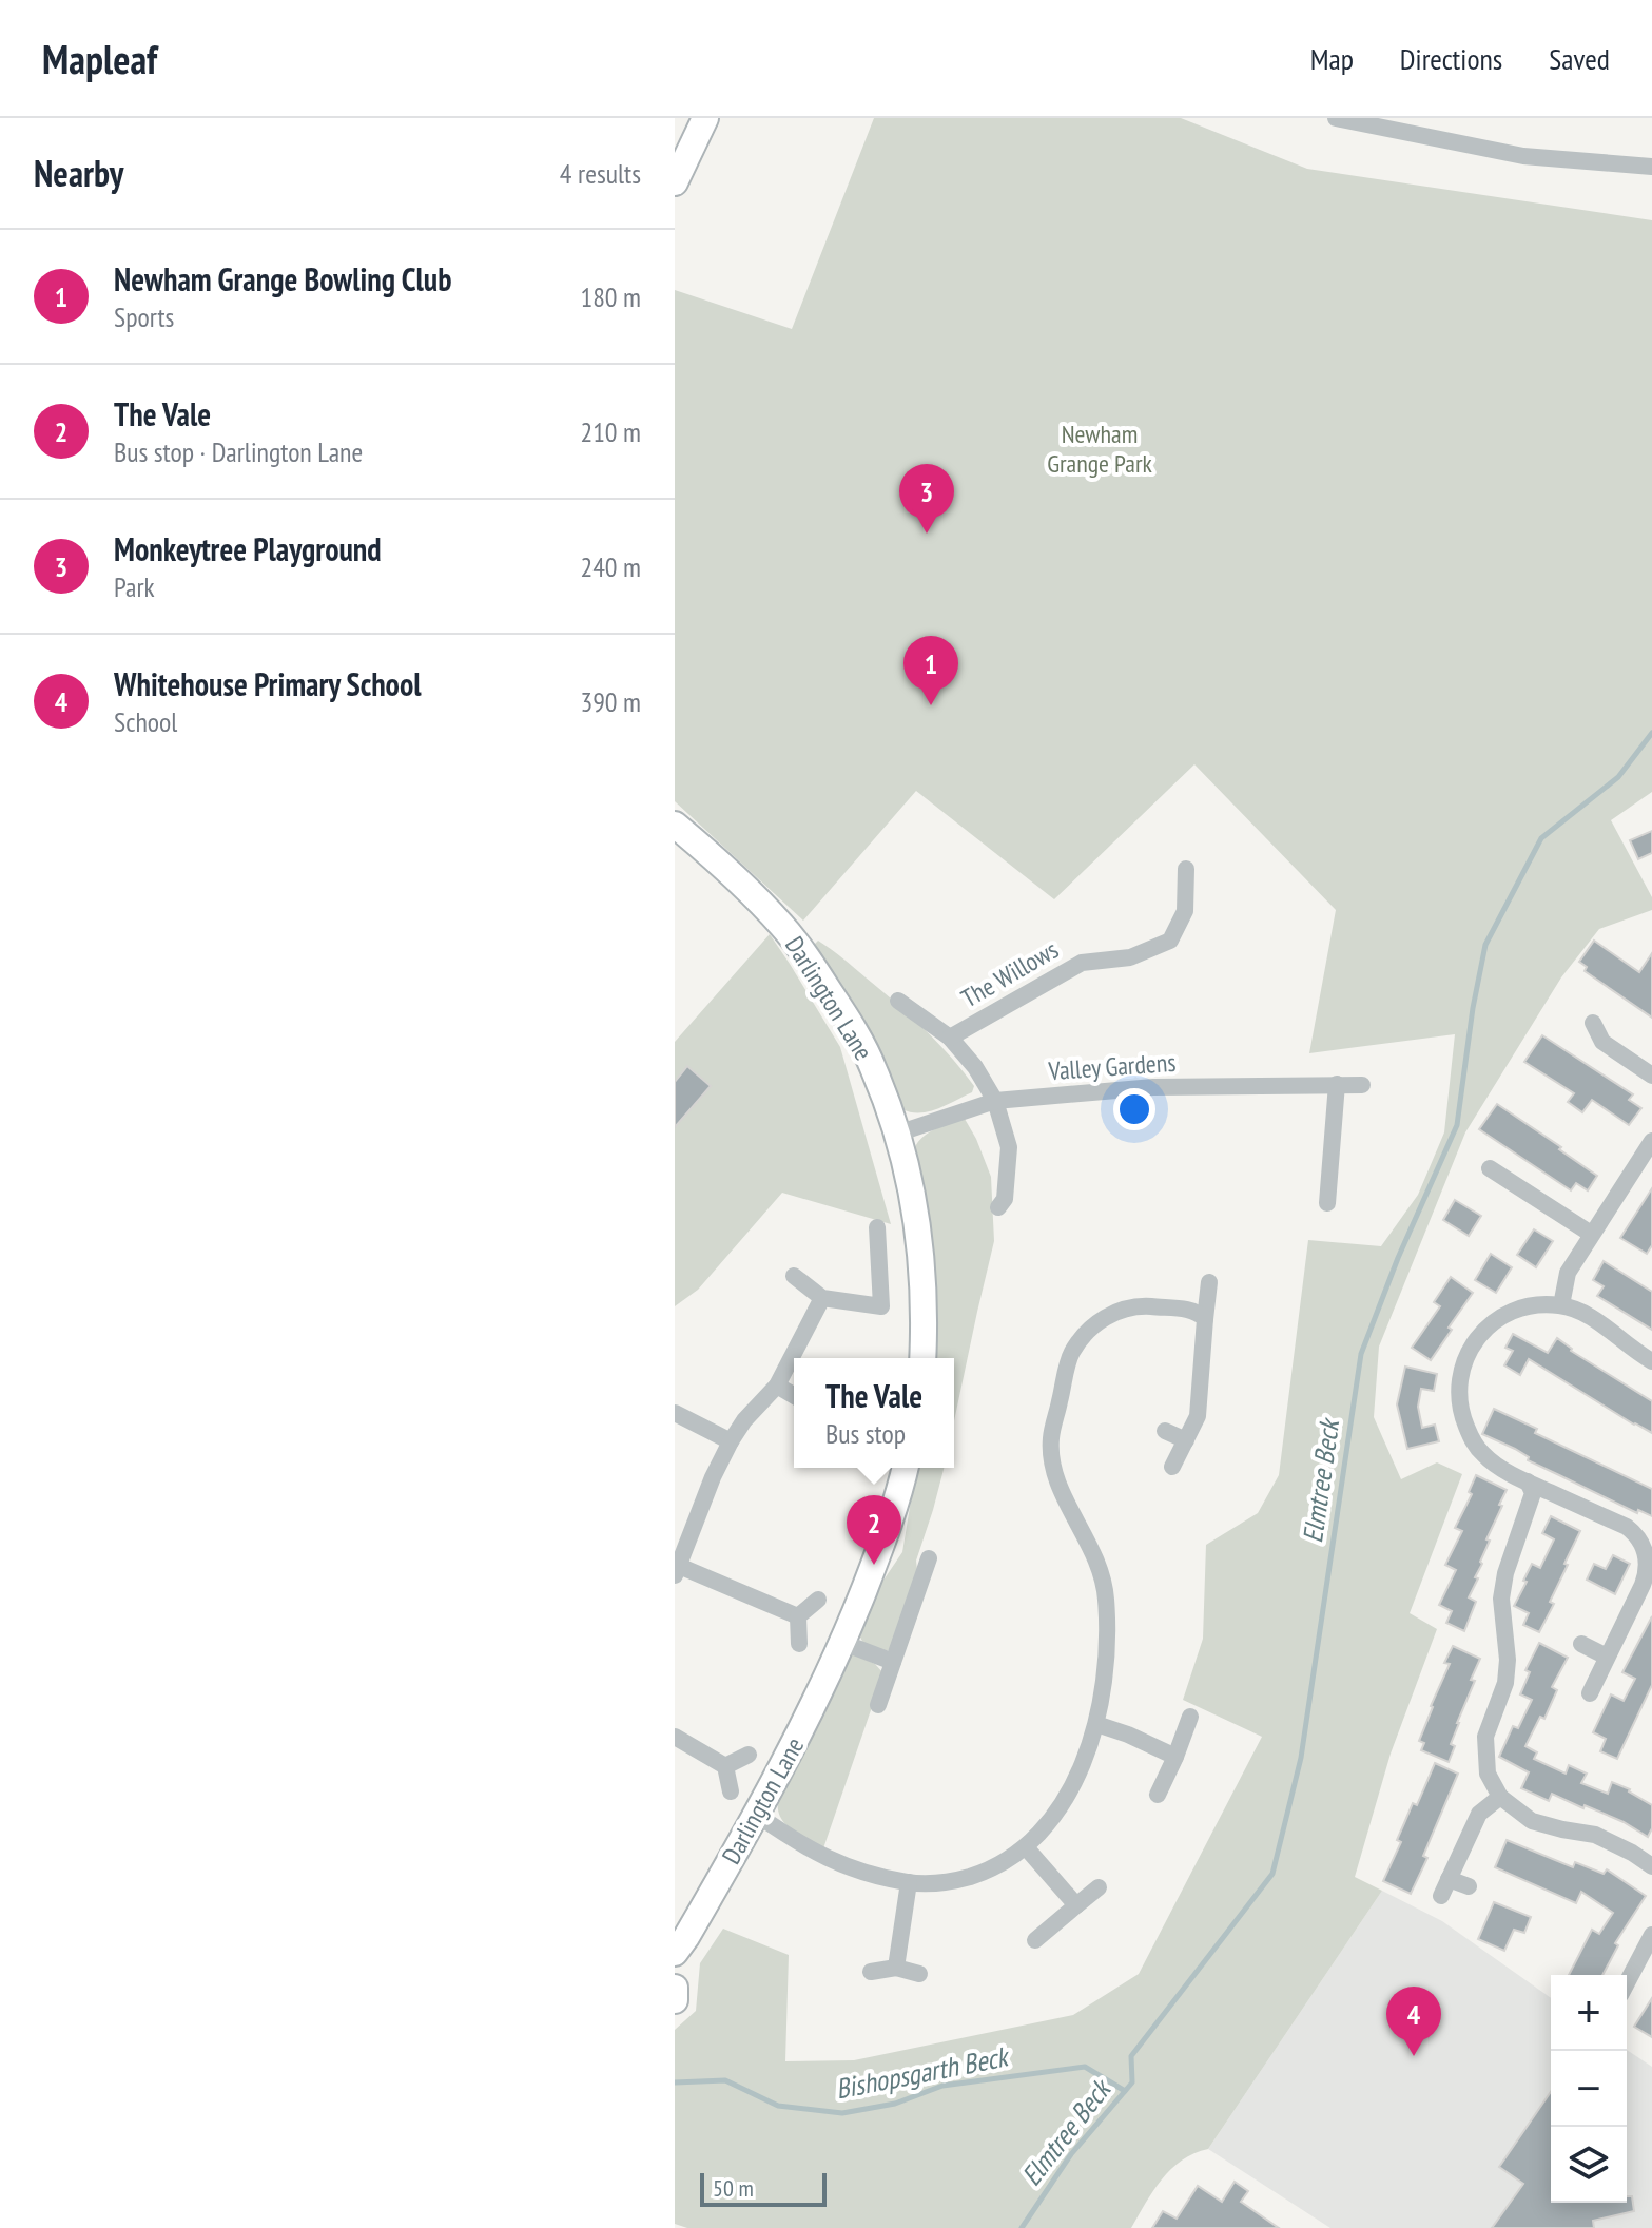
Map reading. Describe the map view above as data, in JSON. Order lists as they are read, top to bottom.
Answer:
{
  "streets": {
    "street": ["The Willows", "Darlington Lane", "Valley Gardens"]
  },
  "crossings": [
    ["Darlington Lane", "Valley Gardens"]
  ],
  "water": ["Elmtree Beck", "Bishopsgarth Beck"],
  "parks": ["Newham Grange Park"],
  "scale_bar": "50 m",
  "page": {
    "header": "Mapleaf",
    "nav": ["Map", "Directions", "Saved"],
    "heading": ["Nearby", "4 results"],
    "list": [
      {
        "mark": "1",
        "name": "Newham Grange Bowling Club",
        "note": "Sports",
        "value": "180 m"
      },
      {
        "mark": "2",
        "name": "The Vale",
        "note": "Bus stop · Darlington Lane",
        "value": "210 m"
      },
      {
        "mark": "3",
        "name": "Monkeytree Playground",
        "note": "Park",
        "value": "240 m"
      },
      {
        "mark": "4",
        "name": "Whitehouse Primary School",
        "note": "School",
        "value": "390 m"
      }
    ],
    "pins": [
      "3",
      "1",
      "2",
      "4"
    ],
    "popup": ["The Vale", "Bus stop"],
    "map_buttons": ["+", "−"],
    "scale": "50 m"
  }
}
